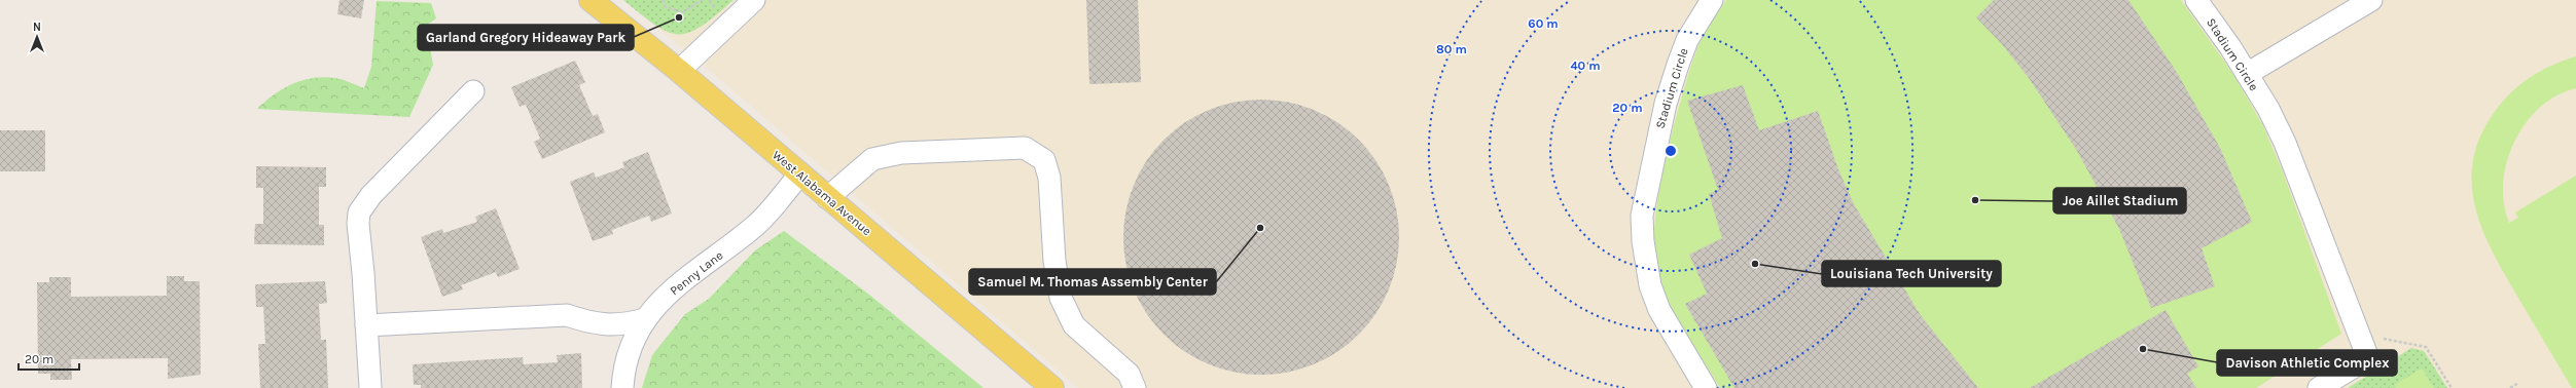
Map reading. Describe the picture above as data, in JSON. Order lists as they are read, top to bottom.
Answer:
{
  "streets": {
    "main road": ["West Alabama Avenue"],
    "street": ["Stadium Circle", "Penny Lane"]
  },
  "crossings": [
    ["West Alabama Avenue", "Penny Lane"]
  ],
  "places": [
    "Garland Gregory Hideaway Park",
    "Joe Aillet Stadium",
    "Samuel M. Thomas Assembly Center",
    "Louisiana Tech University",
    "Davison Athletic Complex"
  ],
  "scale_bar": "20 m",
  "north": "top",
  "rings": [
    "60 m",
    "80 m",
    "40 m",
    "20 m"
  ]
}
